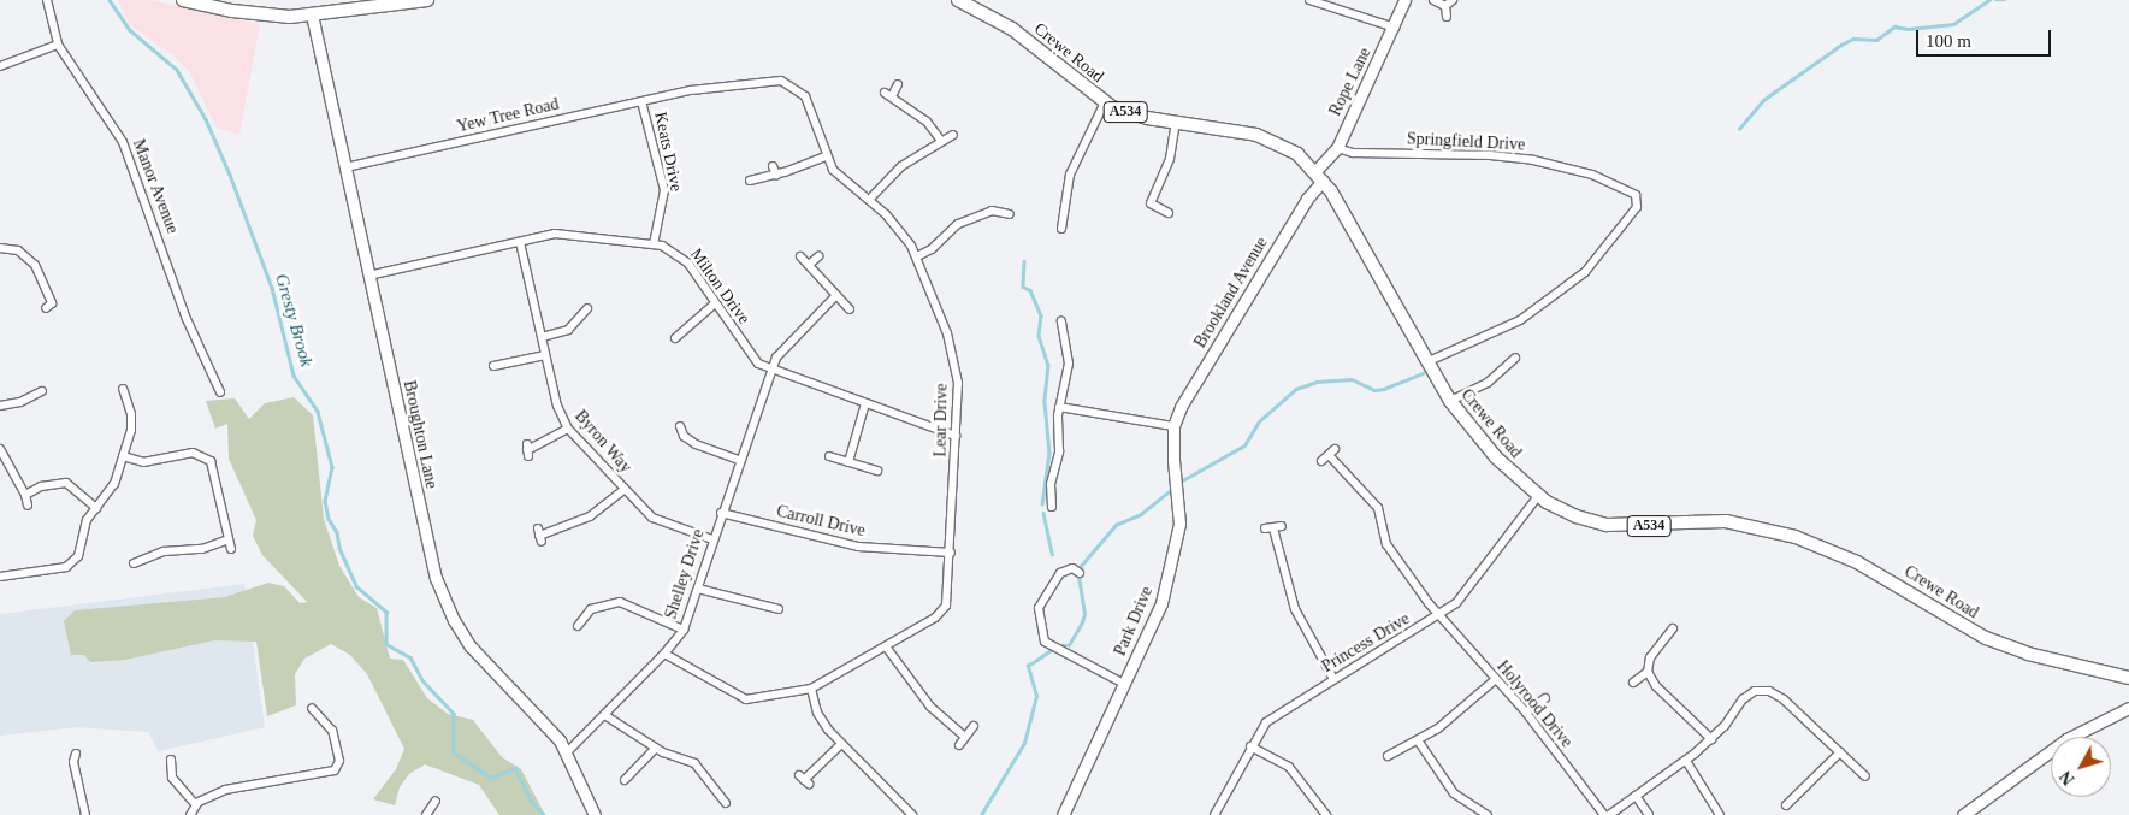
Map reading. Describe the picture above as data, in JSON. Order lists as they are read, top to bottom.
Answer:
{
  "streets": {
    "main road": ["Crewe Road", "A534"],
    "street": [
      "Rope Lane",
      "Yew Tree Road",
      "Springfield Drive",
      "Keats Drive",
      "Manor Avenue",
      "Milton Drive",
      "Brookland Avenue",
      "Lear Drive",
      "Broughton Lane",
      "Byron Way",
      "Carroll Drive",
      "Shelley Drive",
      "Park Drive",
      "Princess Drive",
      "Holyrood Drive"
    ]
  },
  "crossings": [
    ["Crewe Road", "Rope Lane"],
    ["Crewe Road", "Springfield Drive"],
    ["Crewe Road", "Brookland Avenue"],
    ["Crewe Road", "Princess Drive"],
    ["Rope Lane", "Springfield Drive"],
    ["Rope Lane", "Brookland Avenue"],
    ["Yew Tree Road", "Keats Drive"],
    ["Yew Tree Road", "Lear Drive"],
    ["Yew Tree Road", "Broughton Lane"],
    ["Keats Drive", "Milton Drive"],
    ["Milton Drive", "Lear Drive"],
    ["Milton Drive", "Broughton Lane"],
    ["Milton Drive", "Byron Way"],
    ["Milton Drive", "Shelley Drive"],
    ["Brookland Avenue", "Park Drive"],
    ["Lear Drive", "Carroll Drive"],
    ["Lear Drive", "Shelley Drive"],
    ["Broughton Lane", "Shelley Drive"],
    ["Byron Way", "Shelley Drive"],
    ["Carroll Drive", "Shelley Drive"],
    ["Princess Drive", "Holyrood Drive"]
  ],
  "water": ["Gresty Brook"],
  "scale_bar": "100 m",
  "north": "bottom left"
}
